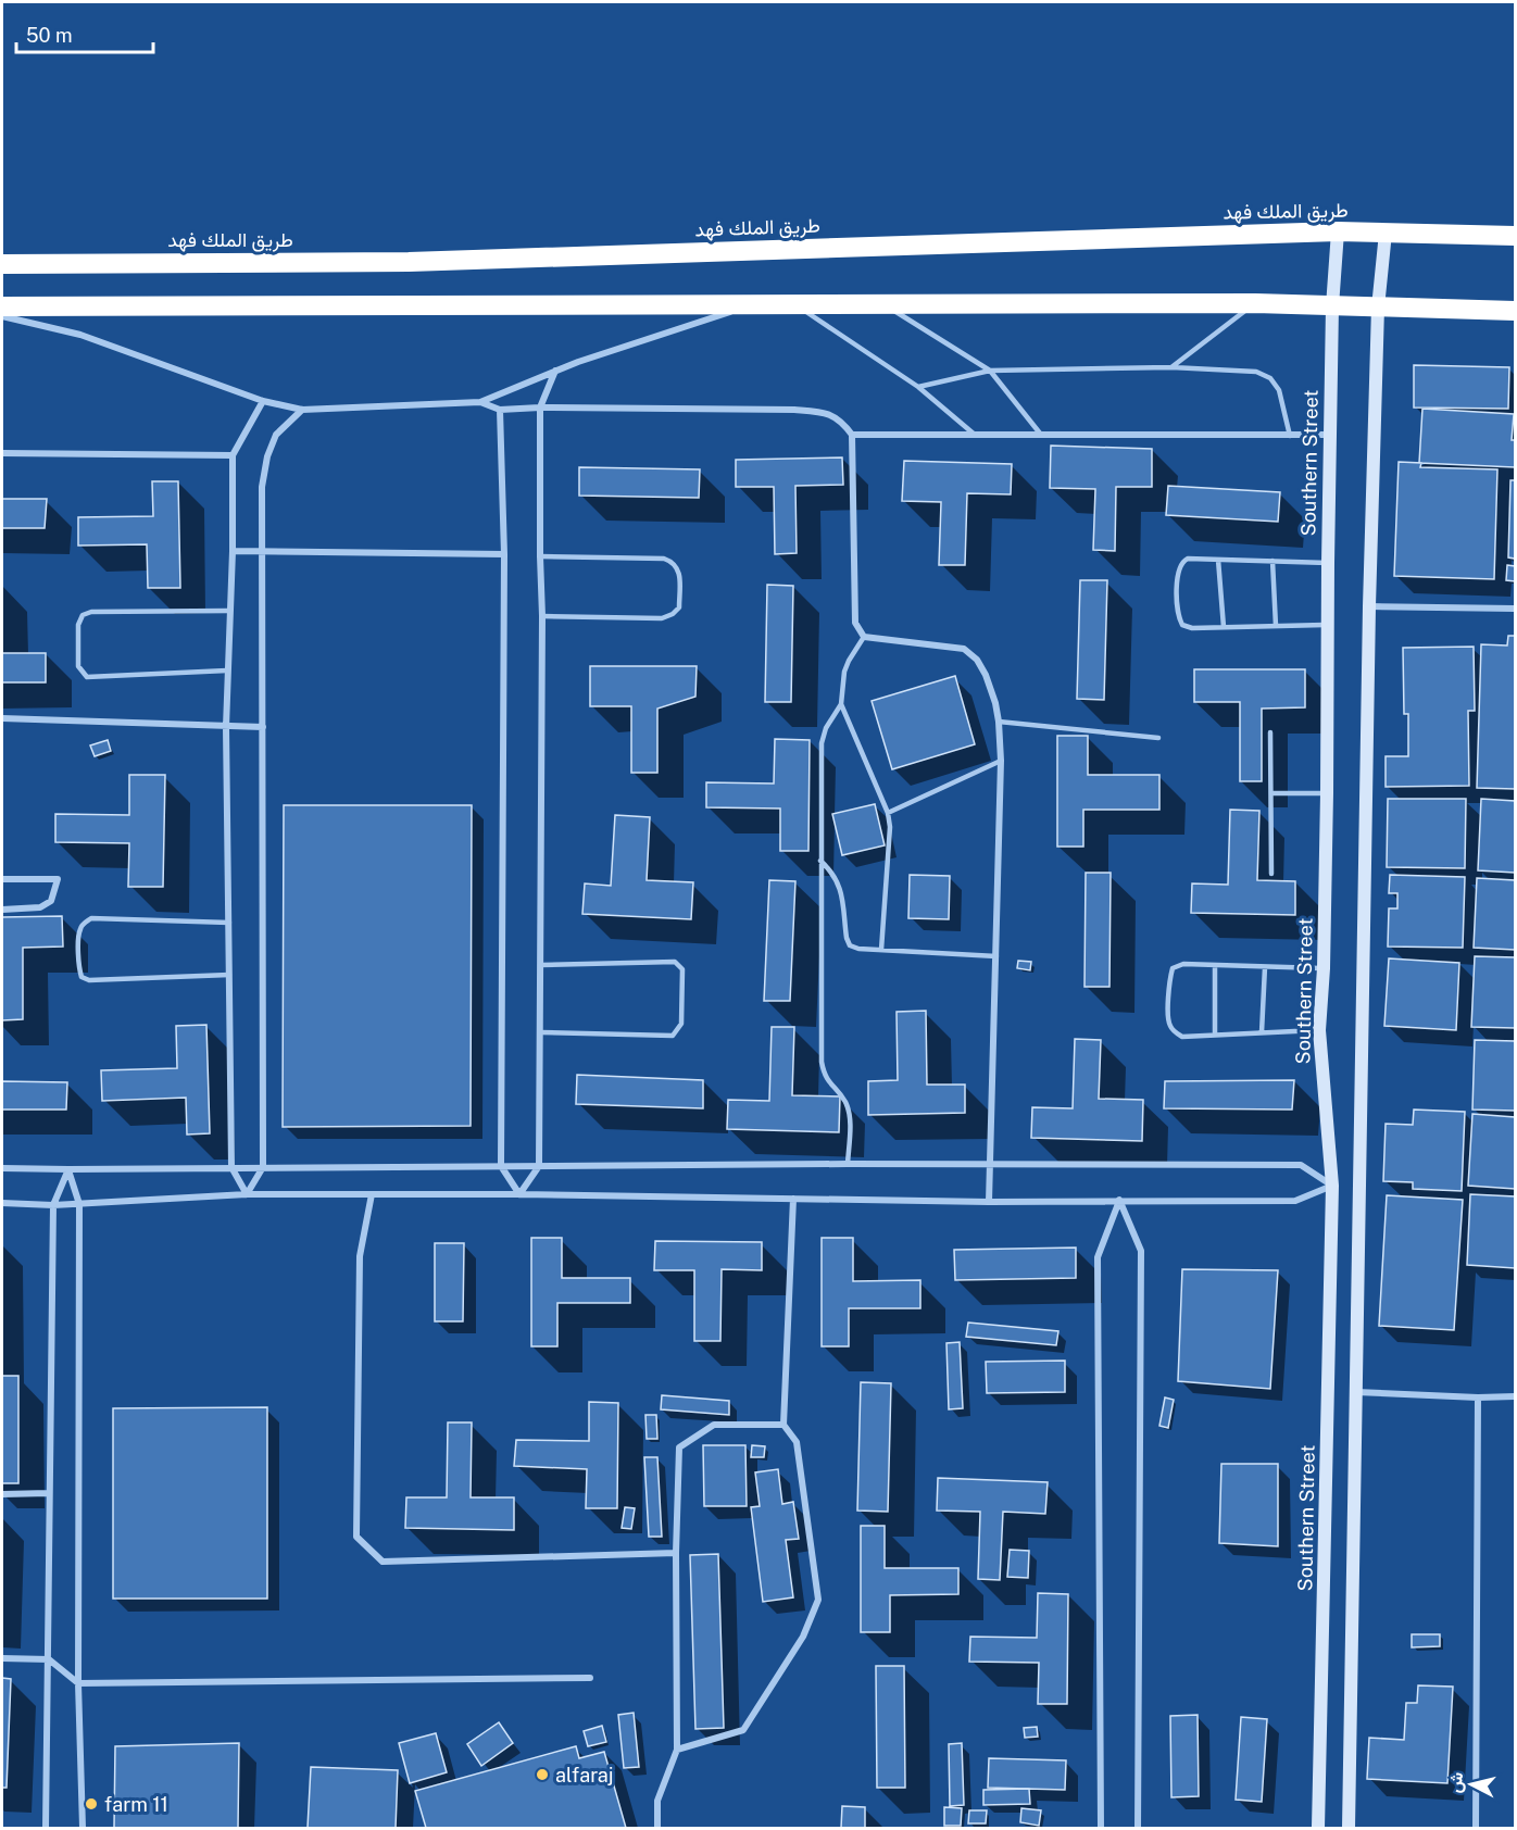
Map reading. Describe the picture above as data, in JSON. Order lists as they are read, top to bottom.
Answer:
{
  "streets": {
    "highway": ["طريق الملك فهد"],
    "main road": ["Southern Street"]
  },
  "crossings": [
    ["طريق الملك فهد", "Southern Street"]
  ],
  "places": ["alfaraj", "farm 11"],
  "scale_bar": "50 m",
  "north": "left"
}
